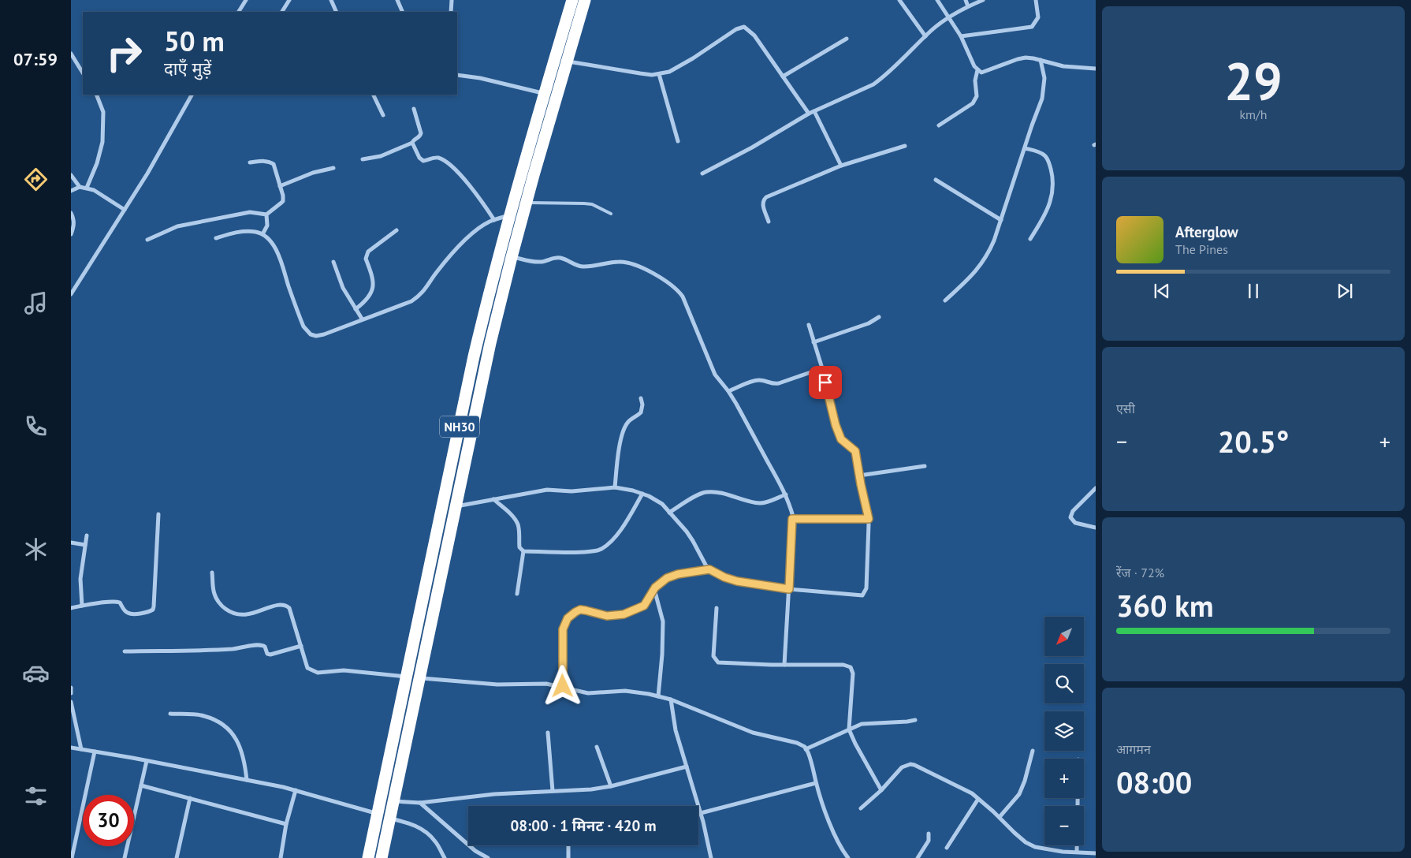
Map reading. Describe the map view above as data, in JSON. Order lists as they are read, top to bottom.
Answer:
{
  "streets": {
    "highway": ["NH30"]
  },
  "north": "bottom left",
  "page": {
    "tabs": "07:59",
    "tile": [
      ["29", "km/h"],
      "एसी",
      ["रेंज · 72%", "360 km"],
      ["आगमन", "08:00"]
    ],
    "turn": ["50 m", "दाएँ मुड़ें"],
    "song": ["Afterglow", "The Pines"],
    "heat": ["−", "20.5°", "+"],
    "map_buttons": ["+", "−"],
    "limit": "30",
    "trip": "08:00 · 1 मिनट · 420 m"
  }
}
